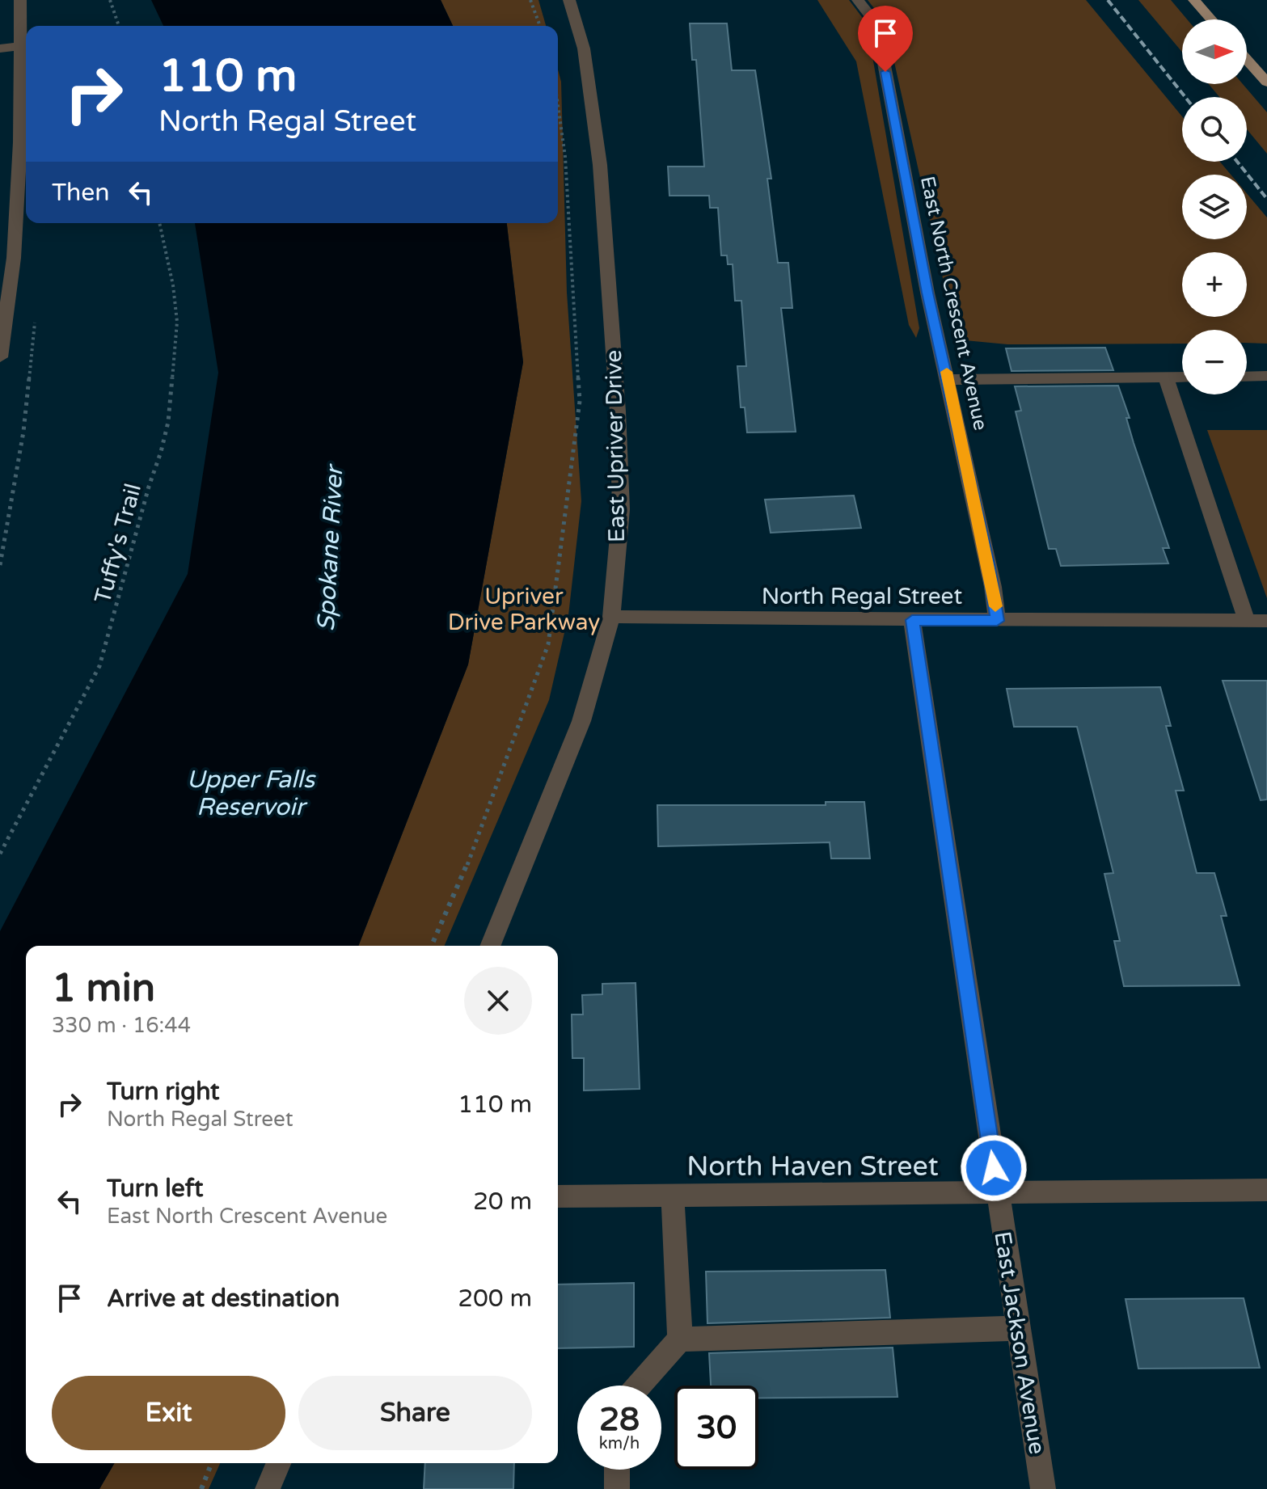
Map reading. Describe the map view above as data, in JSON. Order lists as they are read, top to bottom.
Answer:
{
  "streets": {
    "street": [
      "East North Crescent Avenue",
      "East Upriver Drive",
      "North Regal Street",
      "North Haven Street",
      "East Jackson Avenue"
    ],
    "path": ["Tuffy's Trail"]
  },
  "crossings": [
    ["East North Crescent Avenue", "North Regal Street"],
    ["East Upriver Drive", "North Regal Street"],
    ["North Regal Street", "East Jackson Avenue"],
    ["North Haven Street", "East Jackson Avenue"]
  ],
  "water": ["Spokane River", "Upper Falls Reservoir"],
  "parks": ["Upriver Drive Parkway"],
  "north": "right",
  "page": {
    "map_buttons": ["+", "−"],
    "turn": ["110 m", "North Regal Street"],
    "then": "Then",
    "heading": ["1 min", "330 m · 16:44"],
    "list": [
      {
        "name": "Turn right",
        "note": "North Regal Street",
        "value": "110 m"
      },
      {
        "name": "Turn left",
        "note": "East North Crescent Avenue",
        "value": "20 m"
      },
      {
        "name": "Arrive at destination",
        "value": "200 m"
      }
    ],
    "buttons": ["Exit", "Share"],
    "speed": "28 km/h",
    "limit": "30"
  }
}
